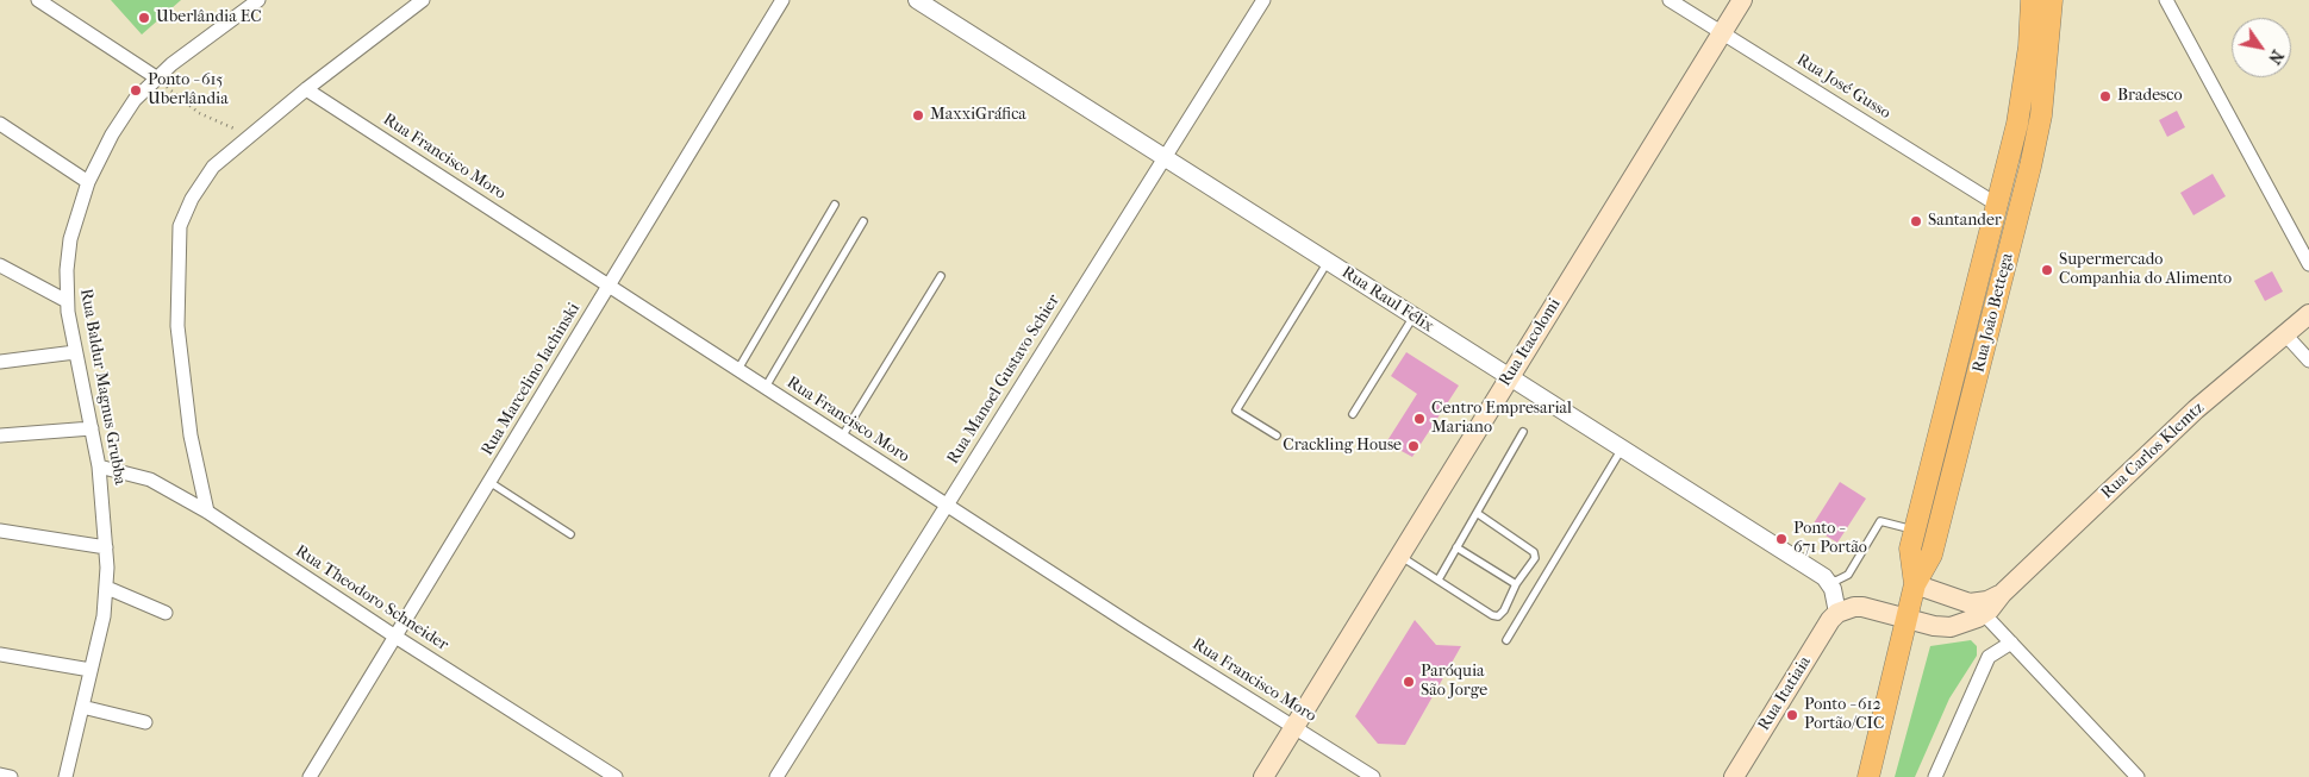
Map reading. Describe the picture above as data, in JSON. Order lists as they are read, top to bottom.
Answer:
{
  "streets": {
    "main road": [
      "Rua João Bettega",
      "Rua Itacolomi",
      "Rua Carlos Klemtz",
      "Rua Itatiaia"
    ],
    "street": [
      "Rua José Gusso",
      "Rua Francisco Moro",
      "Rua Raul Félix",
      "Rua Marcelino Iachinski",
      "Rua Manoel Gustavo Schier",
      "Rua Baldur Magnus Grubba",
      "Rua Theodoro Schneider"
    ]
  },
  "crossings": [
    ["Rua José Gusso", "Rua João Bettega"],
    ["Rua José Gusso", "Rua Itacolomi"],
    ["Rua Francisco Moro", "Rua Itacolomi"],
    ["Rua Francisco Moro", "Rua Marcelino Iachinski"],
    ["Rua Francisco Moro", "Rua Manoel Gustavo Schier"],
    ["Rua Raul Félix", "Rua Itacolomi"],
    ["Rua Raul Félix", "Rua Manoel Gustavo Schier"],
    ["Rua João Bettega", "Rua Carlos Klemtz"],
    ["Rua Marcelino Iachinski", "Rua Theodoro Schneider"],
    ["Rua Baldur Magnus Grubba", "Rua Theodoro Schneider"],
    ["Rua Carlos Klemtz", "Rua Itatiaia"]
  ],
  "places": [
    "Uberlândia EC",
    "Ponto - 615 Uberlândia",
    "Bradesco",
    "MaxxiGráfica",
    "Santander",
    "Supermercado Companhia do Alimento",
    "Centro Empresarial Mariano",
    "Crackling House",
    "Ponto - 671 Portão",
    "Paróquia São Jorge",
    "Ponto - 612 Portão/CIC"
  ],
  "north": "bottom right"
}
